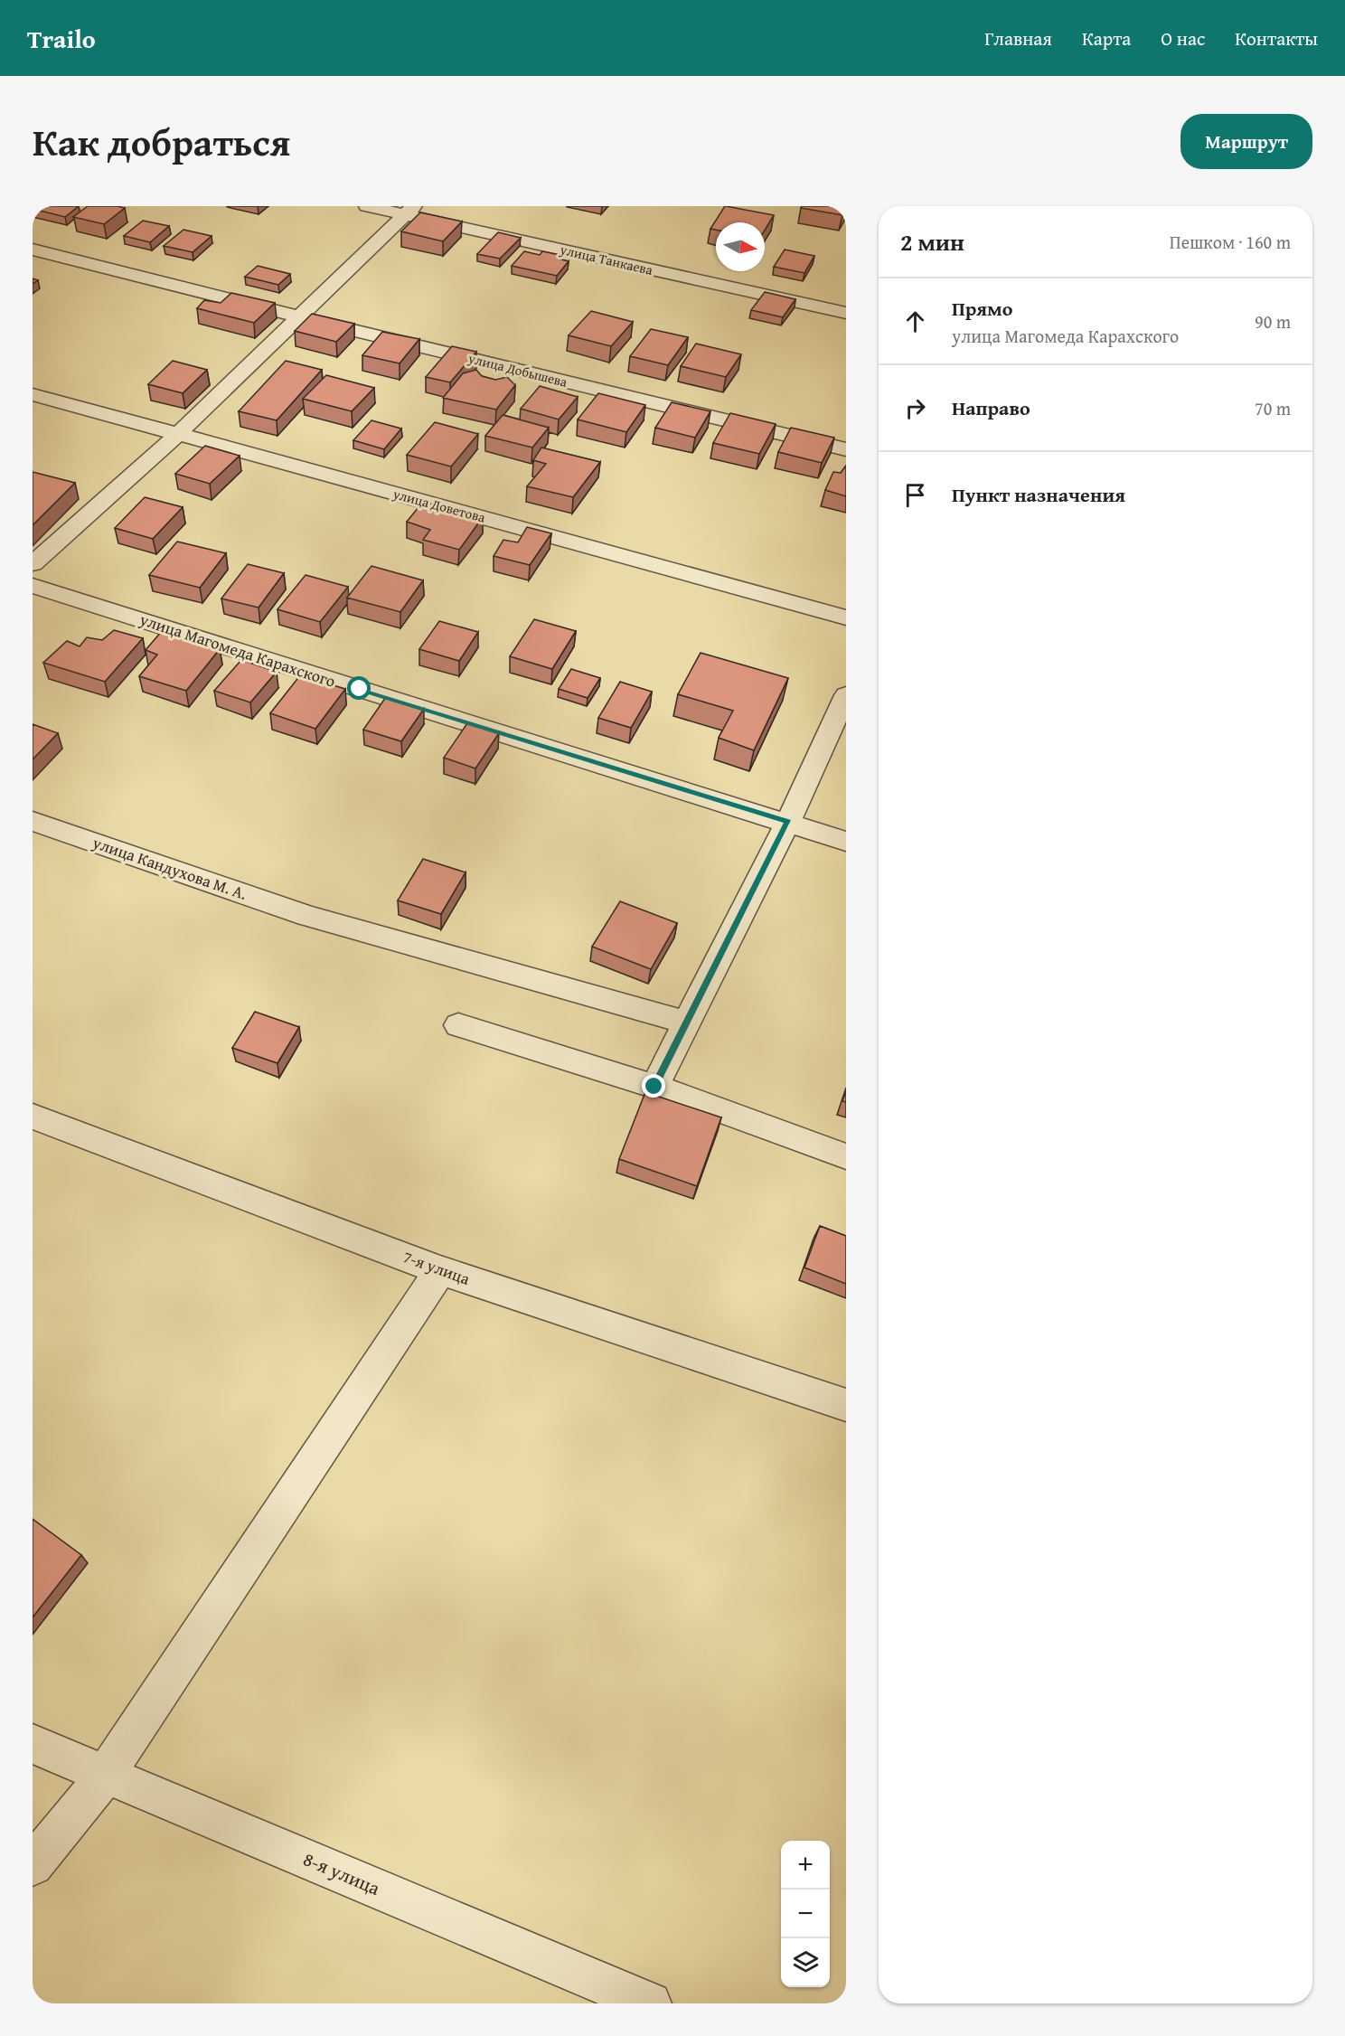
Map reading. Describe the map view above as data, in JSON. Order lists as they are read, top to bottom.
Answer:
{
  "streets": {
    "street": [
      "улица Танкаева",
      "улица Добышева",
      "улица Доветова",
      "улица Магомеда Карахского",
      "улица Кандухова М. А.",
      "7-я улица",
      "8-я улица"
    ]
  },
  "north": "right",
  "page": {
    "header": "Trailo",
    "nav": [
      "Главная",
      "Карта",
      "О нас",
      "Контакты"
    ],
    "title": "Как добраться",
    "buttons": "Маршрут",
    "heading": ["2 мин", "Пешком · 160 m"],
    "list": [
      ["Прямо", "улица Магомеда Карахского", "90 m"],
      ["Направо", "70 m"],
      "Пункт назначения"
    ],
    "map_buttons": ["+", "−"]
  }
}
